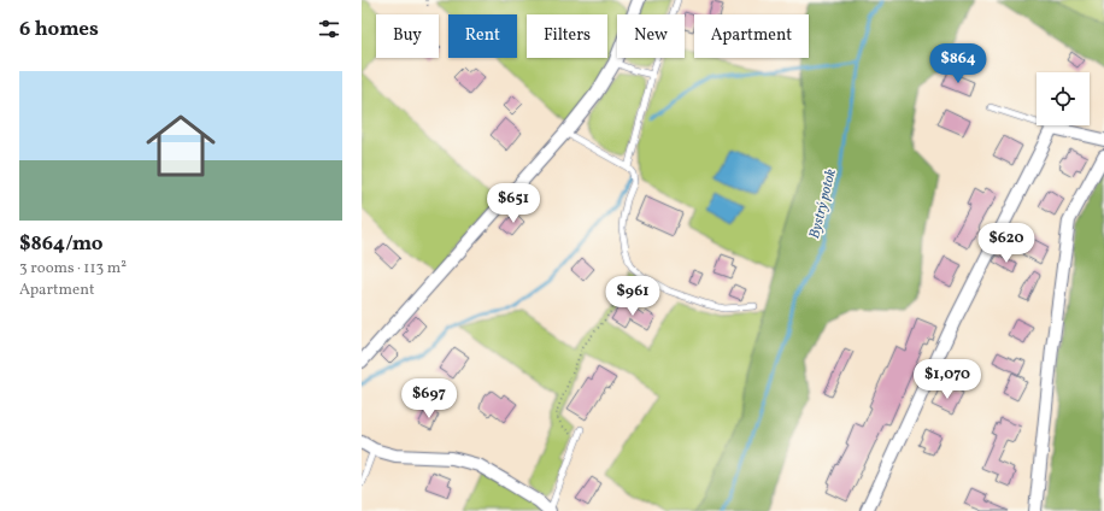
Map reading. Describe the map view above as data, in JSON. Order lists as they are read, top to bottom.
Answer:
{
  "water": ["Bystrý potok"],
  "page": {
    "heading": "6 homes",
    "chip": [
      "Buy",
      "Rent",
      "Filters",
      "New",
      "Apartment"
    ],
    "price": [
      "$864",
      "$651",
      "$620",
      "$961",
      "$1,070",
      "$697"
    ],
    "list": [
      {
        "name": "$864/mo",
        "note": "3 rooms · 113 m² · Apartment"
      }
    ]
  }
}
